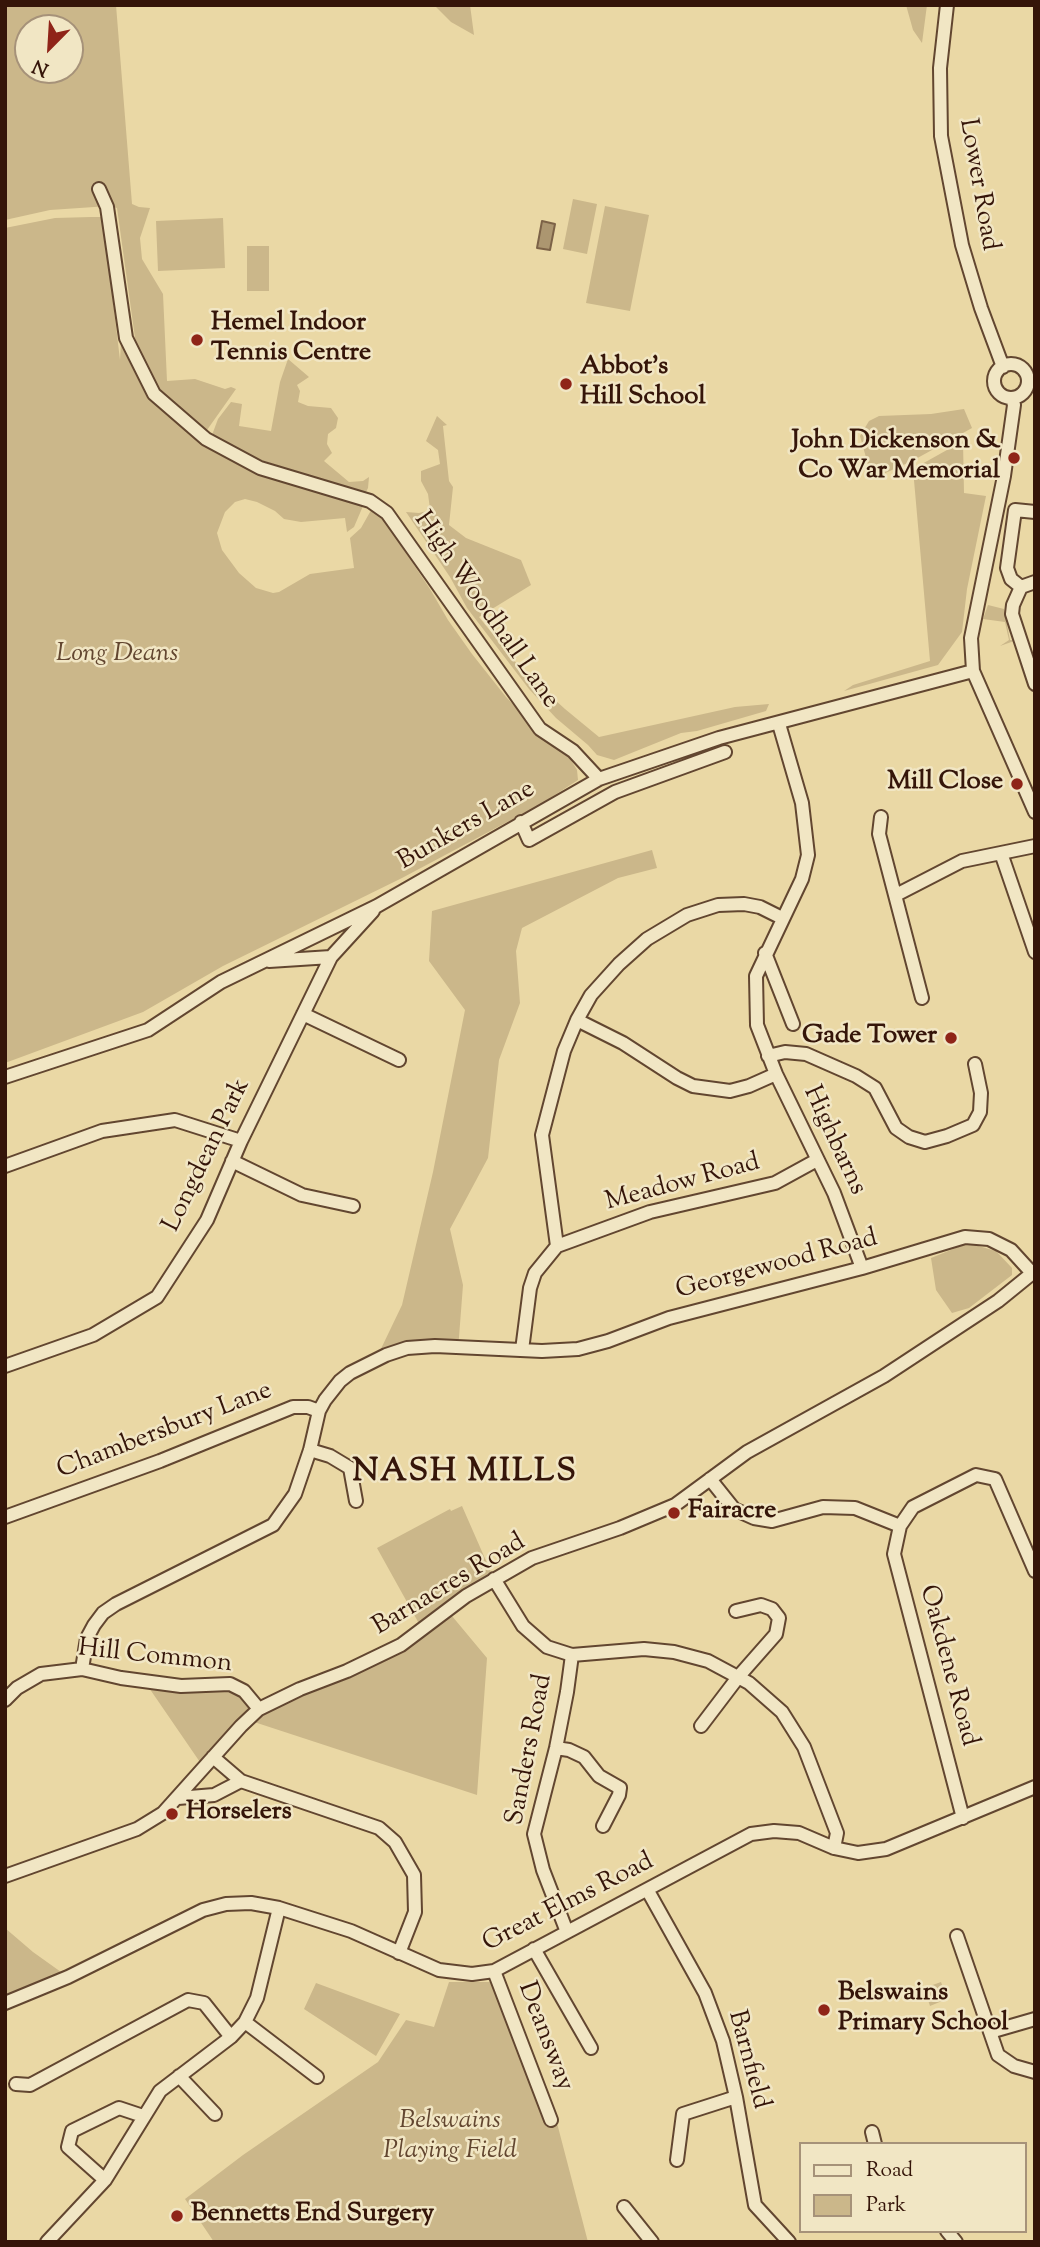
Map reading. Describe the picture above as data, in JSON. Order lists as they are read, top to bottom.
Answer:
{
  "streets": {
    "street": [
      "Lower Road",
      "High Woodhall Lane",
      "Bunkers Lane",
      "Highbarns",
      "Longdean Park",
      "Meadow Road",
      "Georgewood Road",
      "Chambersbury Lane",
      "Barnacres Road",
      "Hill Common",
      "Oakdene Road",
      "Sanders Road",
      "Great Elms Road",
      "Deansway",
      "Barnfield"
    ]
  },
  "crossings": [
    ["High Woodhall Lane", "Bunkers Lane"],
    ["Bunkers Lane", "Longdean Park"],
    ["Highbarns", "Meadow Road"],
    ["Highbarns", "Georgewood Road"],
    ["Georgewood Road", "Barnacres Road"],
    ["Barnacres Road", "Hill Common"],
    ["Oakdene Road", "Great Elms Road"],
    ["Sanders Road", "Great Elms Road"],
    ["Great Elms Road", "Deansway"],
    ["Great Elms Road", "Barnfield"]
  ],
  "districts": ["NASH MILLS"],
  "parks": ["Long Deans", "Belswains Playing Field"],
  "places": [
    "Hemel Indoor Tennis Centre",
    "Abbot's Hill School",
    "John Dickenson & Co War Memorial",
    "Mill Close",
    "Gade Tower",
    "Fairacre",
    "Horselers",
    "Belswains Primary School",
    "Bennetts End Surgery"
  ],
  "legend": ["Road", "Park"],
  "north": "bottom left"
}
